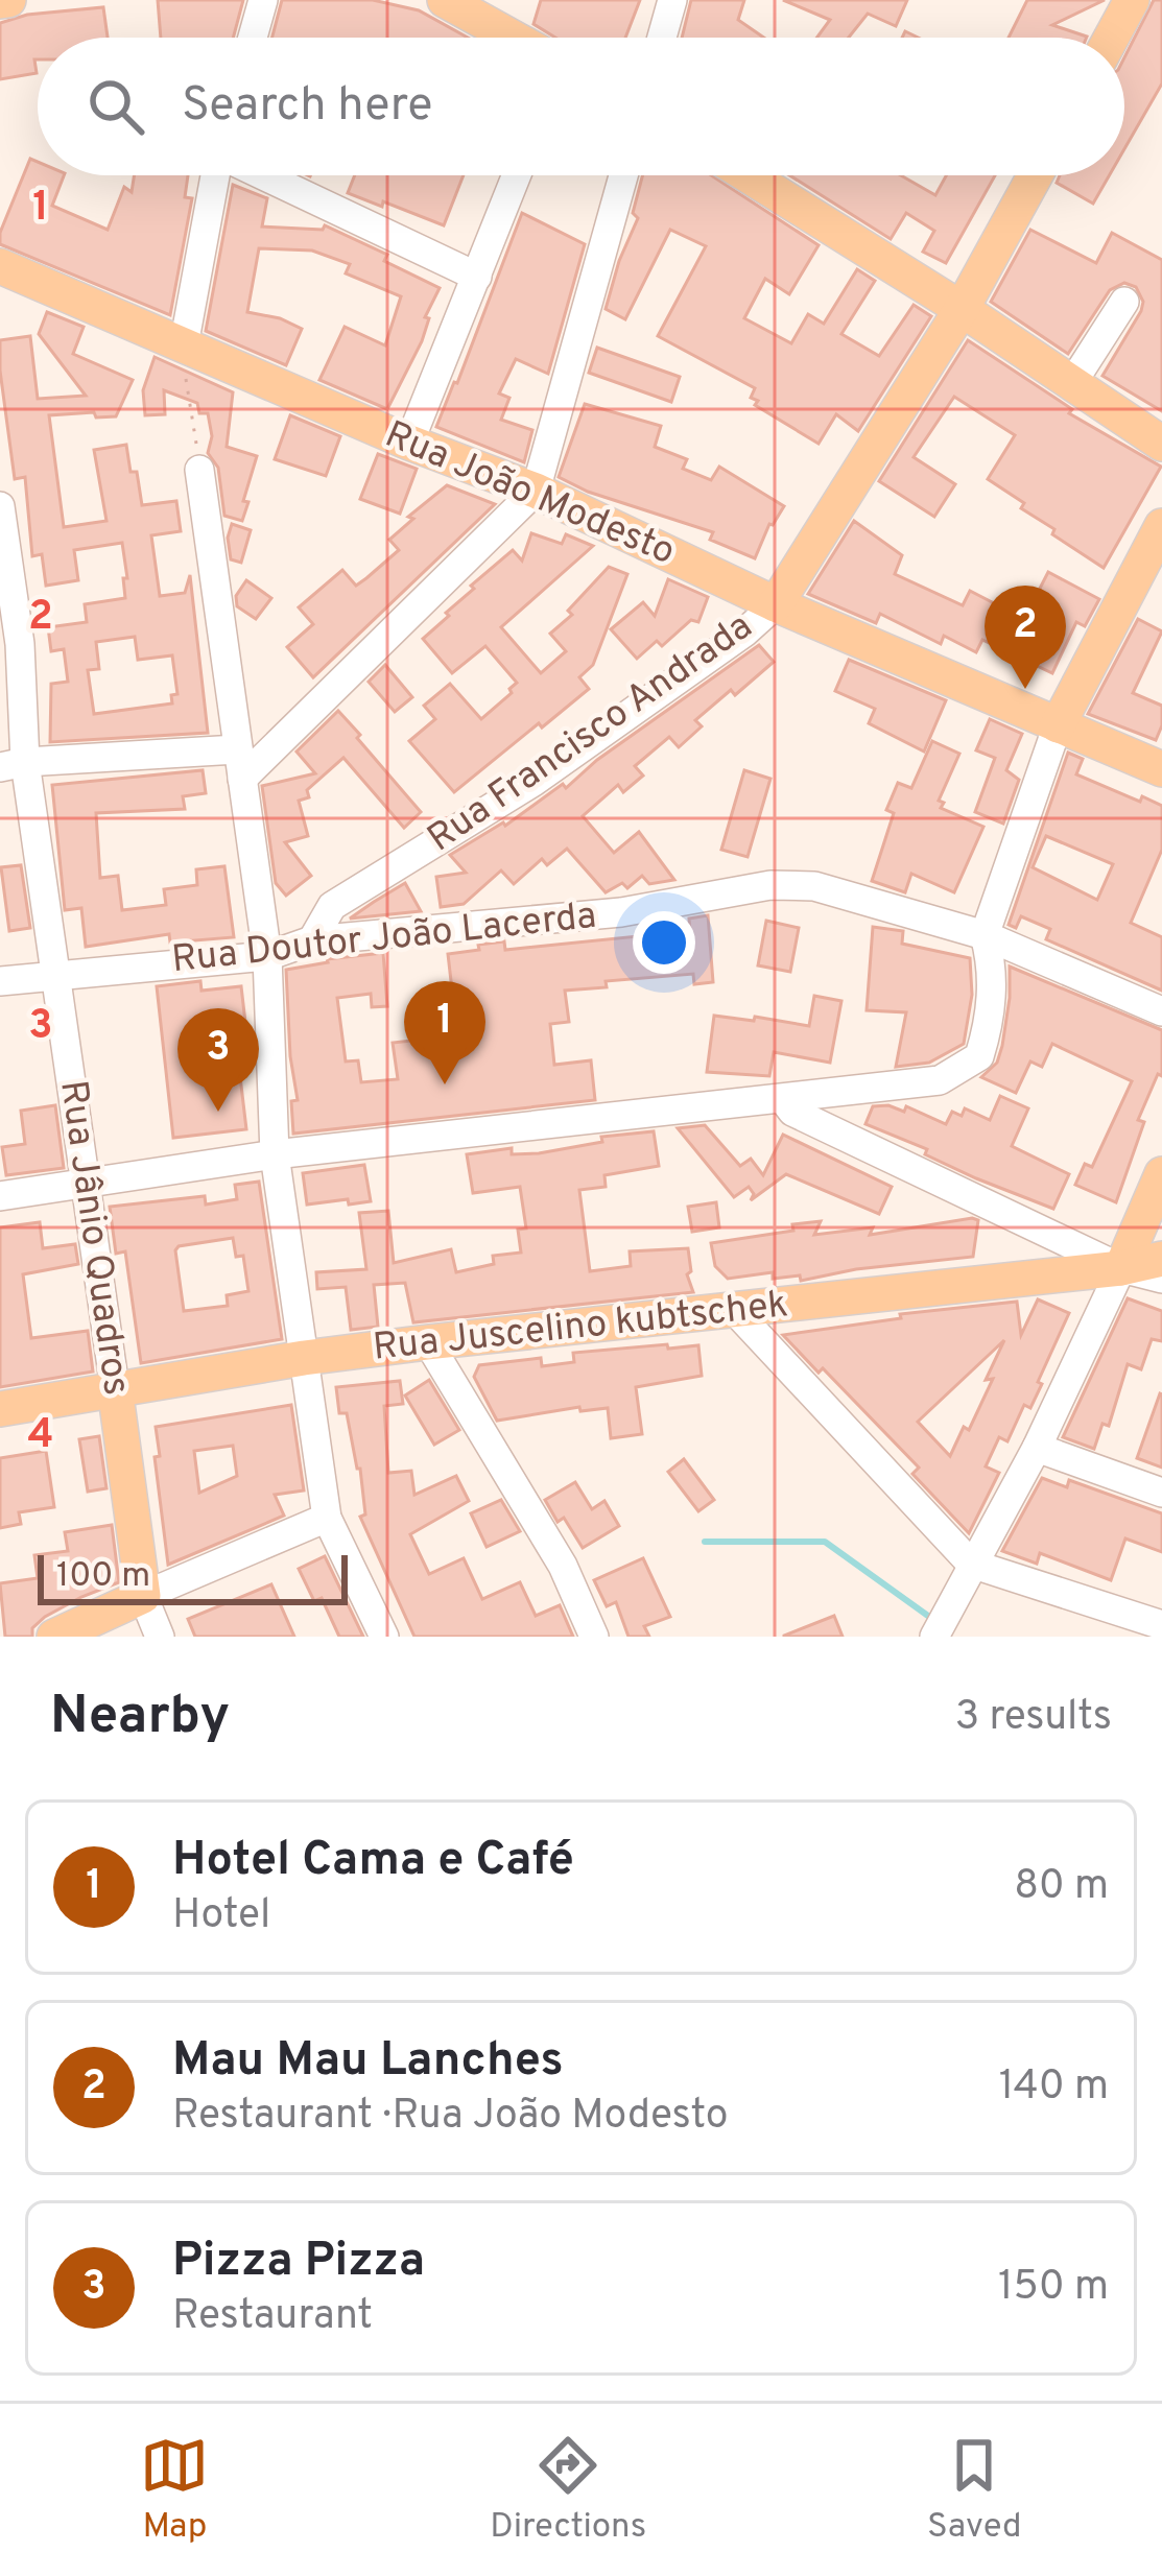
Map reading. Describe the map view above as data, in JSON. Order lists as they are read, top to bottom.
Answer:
{
  "streets": {
    "main road": [
      "Rua João Modesto",
      "Rua Francisco Andrada",
      "Rua Jânio Quadros",
      "Rua Juscelino kubtschek"
    ],
    "street": ["Rua Doutor João Lacerda"]
  },
  "crossings": [
    ["Rua João Modesto", "Rua Francisco Andrada"],
    ["Rua Francisco Andrada", "Rua Doutor João Lacerda"],
    ["Rua Doutor João Lacerda", "Rua Jânio Quadros"],
    ["Rua Jânio Quadros", "Rua Juscelino kubtschek"]
  ],
  "scale_bar": "100 m",
  "page": {
    "search": "Search here",
    "pins": ["2", "1", "3"],
    "scale": "100 m",
    "heading": ["Nearby", "3 results"],
    "list": [
      {
        "mark": "1",
        "name": "Hotel Cama e Café",
        "note": "Hotel",
        "value": "80 m"
      },
      {
        "mark": "2",
        "name": "Mau Mau Lanches",
        "note": "Restaurant · Rua João Modesto",
        "value": "140 m"
      },
      {
        "mark": "3",
        "name": "Pizza Pizza",
        "note": "Restaurant",
        "value": "150 m"
      }
    ],
    "nav": ["Map", "Directions", "Saved"]
  },
  "grid": {
    "rows": [
      "1",
      "2",
      "3",
      "4"
    ]
  }
}
